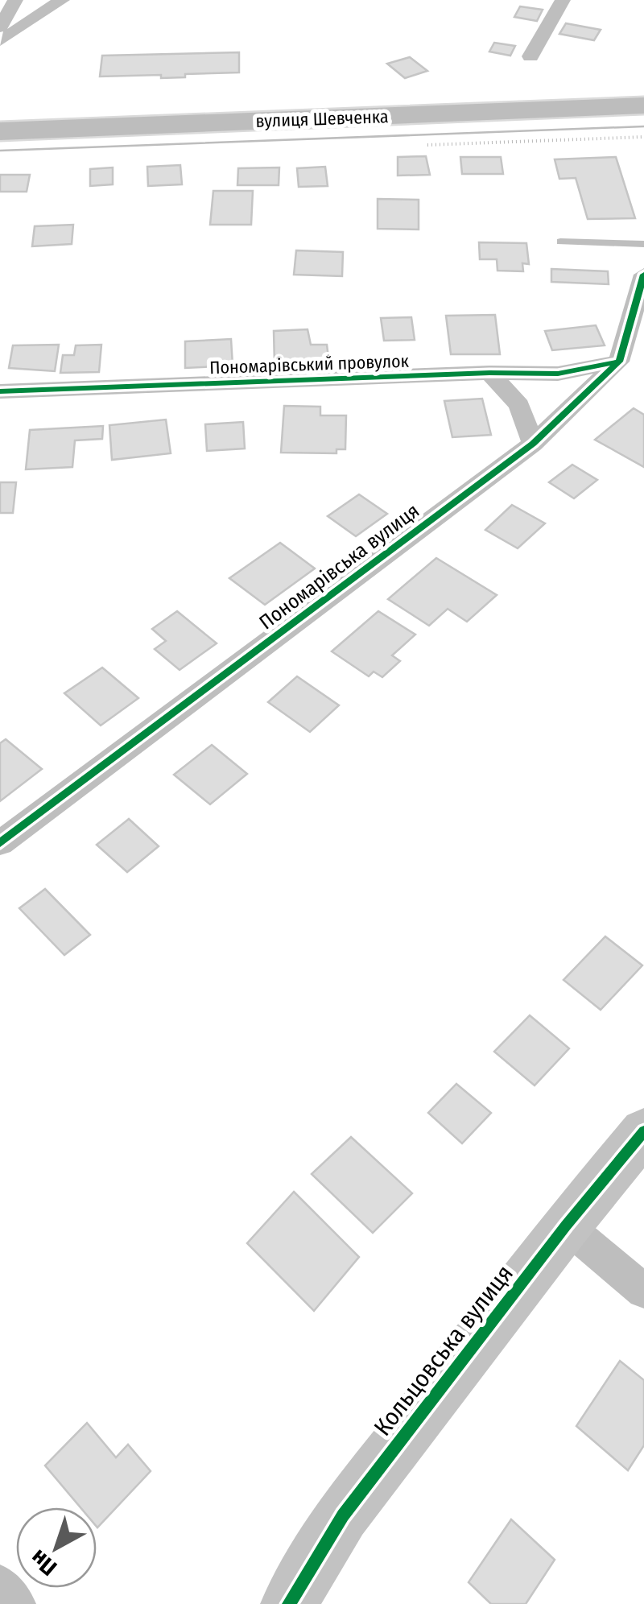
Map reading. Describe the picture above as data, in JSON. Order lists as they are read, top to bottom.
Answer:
{
  "streets": {
    "main road": ["вулиця Шевченка"],
    "street": ["Пономарівський провулок", "Пономарівська вулиця", "Кольцовська вулиця"]
  },
  "crossings": [
    ["Пономарівський провулок", "Пономарівська вулиця"]
  ],
  "north": "bottom left"
}
